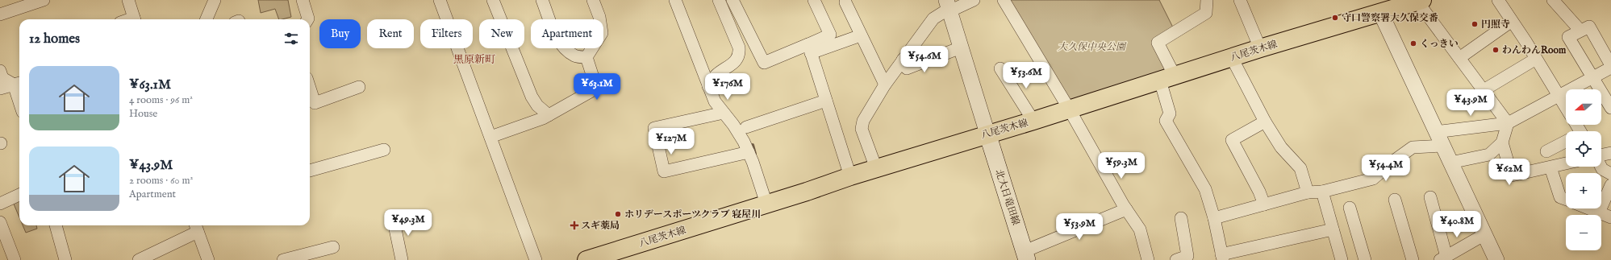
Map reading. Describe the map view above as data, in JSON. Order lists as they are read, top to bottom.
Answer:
{
  "streets": {
    "main road": ["八尾茨木線", "北大日竜田線"]
  },
  "crossings": [
    ["八尾茨木線", "北大日竜田線"]
  ],
  "districts": ["黒原新町"],
  "parks": ["大久保中央公園"],
  "places": {
    "other": [
      "守口警察署大久保交番",
      "円照寺",
      "くっきい",
      "わんわんRoom",
      "ホリデースポーツクラブ 寝屋川"
    ],
    "health": ["スギ薬局"]
  },
  "north": "left",
  "page": {
    "chip": [
      "Buy",
      "Rent",
      "Filters",
      "New",
      "Apartment"
    ],
    "heading": "12 homes",
    "price": [
      "¥54.6M",
      "¥53.6M",
      "¥63.1M",
      "¥176M",
      "¥43.9M",
      "¥127M",
      "¥59.3M",
      "¥54.4M",
      "¥62M",
      "¥49.3M",
      "¥40.8M",
      "¥53.9M"
    ],
    "list": [
      {
        "name": "¥63.1M",
        "note": "4 rooms · 96 m² · House"
      },
      {
        "name": "¥43.9M",
        "note": "2 rooms · 60 m² · Apartment"
      }
    ],
    "map_buttons": ["+", "−"]
  }
}
